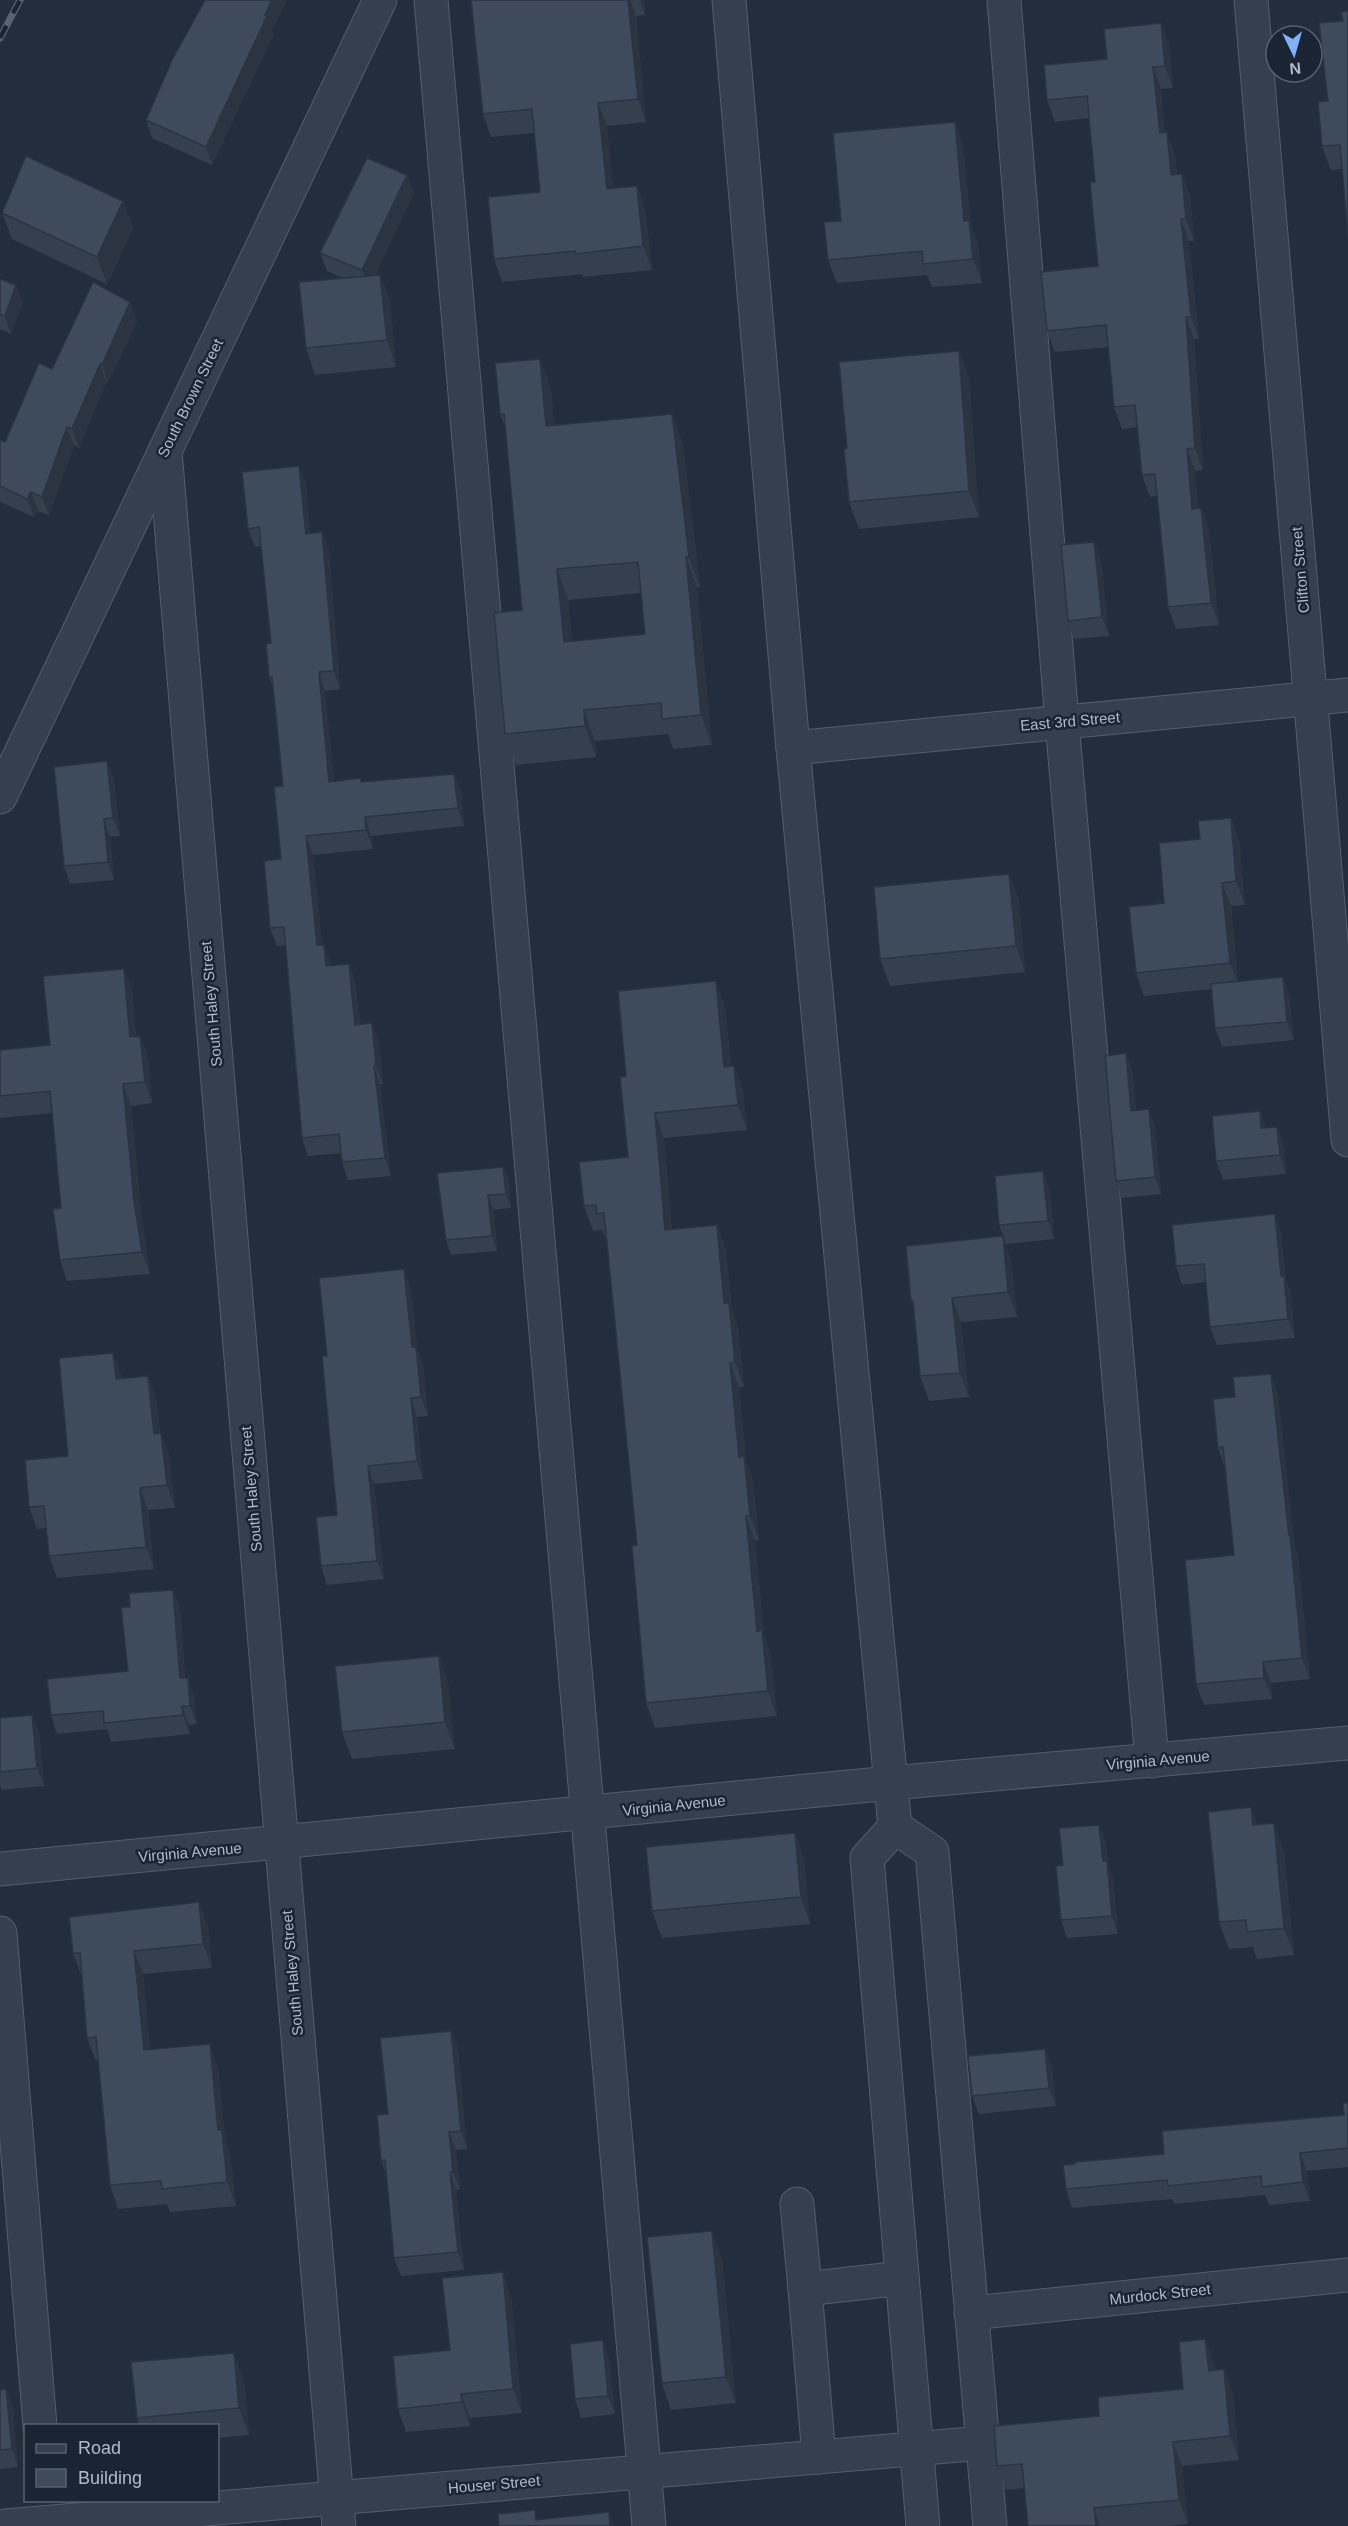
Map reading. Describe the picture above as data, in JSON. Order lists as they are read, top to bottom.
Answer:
{
  "streets": {
    "street": [
      "South Brown Street",
      "Clifton Street",
      "East 3rd Street",
      "South Haley Street",
      "Virginia Avenue",
      "Murdock Street",
      "Houser Street"
    ]
  },
  "crossings": [
    ["South Brown Street", "South Haley Street"],
    ["Clifton Street", "East 3rd Street"],
    ["South Haley Street", "Virginia Avenue"],
    ["South Haley Street", "Houser Street"]
  ],
  "legend": ["Road", "Building"],
  "north": "bottom"
}
